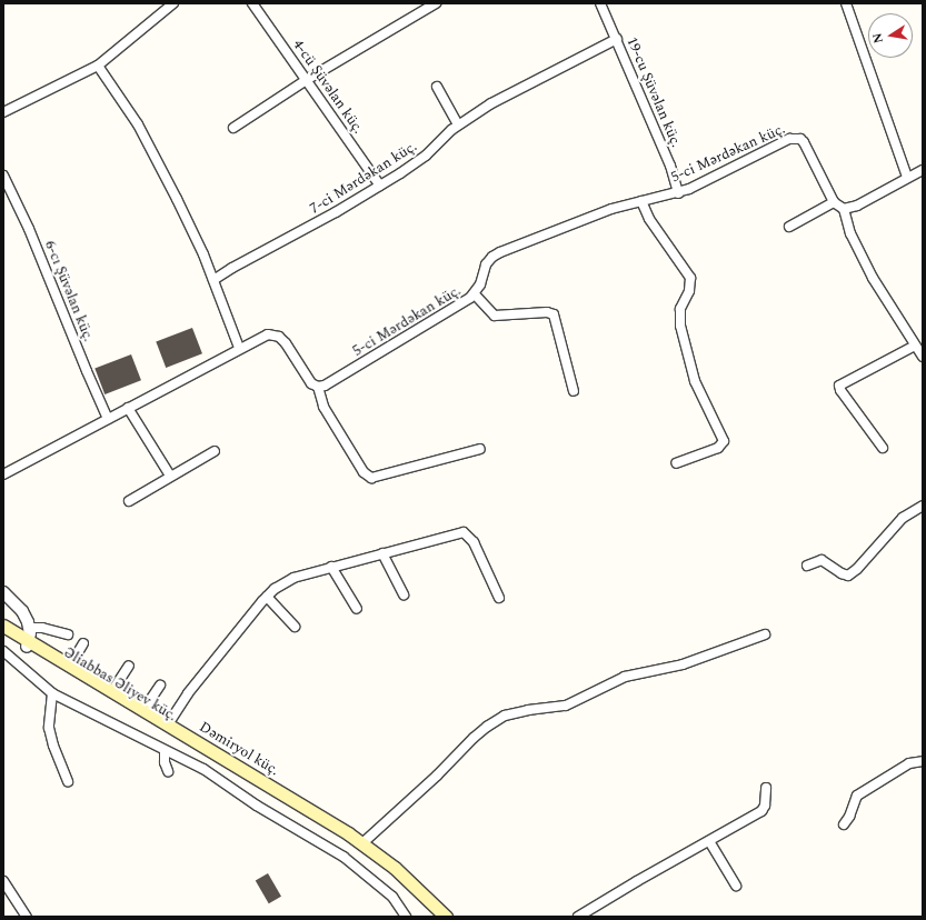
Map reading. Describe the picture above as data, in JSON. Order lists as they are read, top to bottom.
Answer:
{
  "streets": {
    "main road": ["Əliabbas Əliyev küç.", "Dəmiryol küç."],
    "street": [
      "4-cü Şüvəlan küç.",
      "19-cu Şüvəlan küç.",
      "5-ci Mərdəkan küç.",
      "7-ci Mərdəkan küç.",
      "6-cı Şüvəlan küç."
    ]
  },
  "crossings": [
    ["4-cü Şüvəlan küç.", "7-ci Mərdəkan küç."],
    ["19-cu Şüvəlan küç.", "5-ci Mərdəkan küç."],
    ["19-cu Şüvəlan küç.", "7-ci Mərdəkan küç."],
    ["Əliabbas Əliyev küç.", "Dəmiryol küç."]
  ],
  "north": "left"
}
